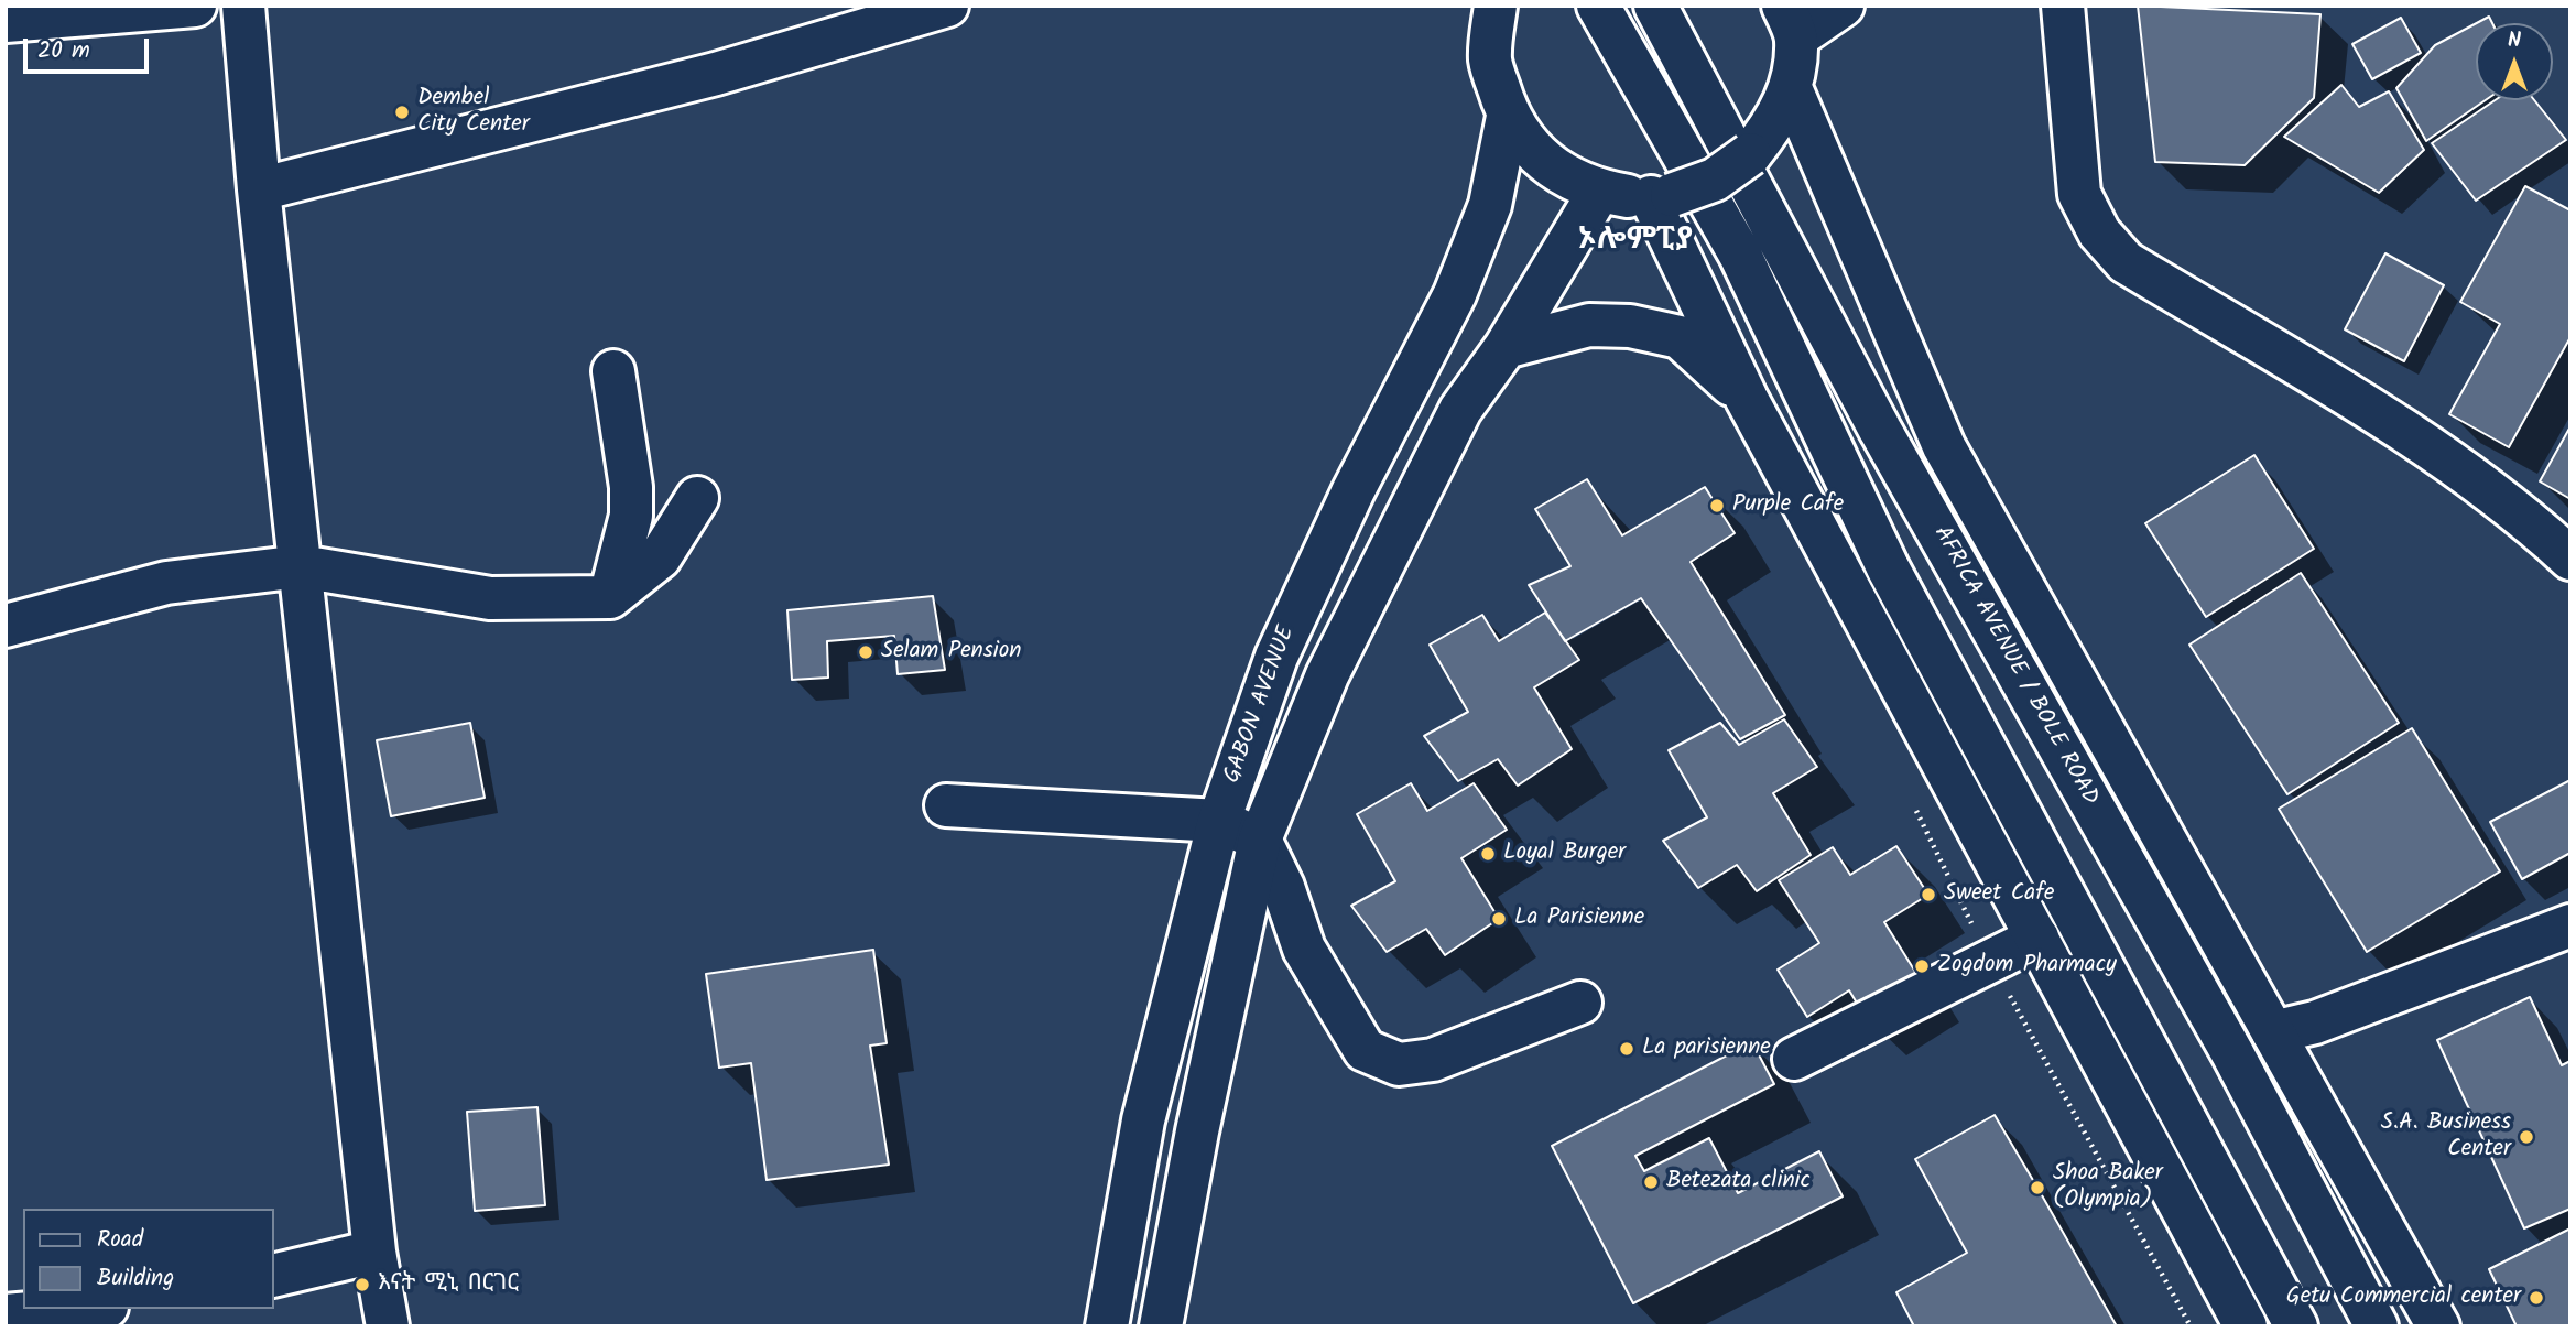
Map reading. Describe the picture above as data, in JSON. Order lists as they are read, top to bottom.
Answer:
{
  "streets": {
    "main road": ["AFRICA AVENUE / BOLE ROAD", "GABON AVENUE"]
  },
  "districts": ["ኦሎምፒያ"],
  "places": [
    "Dembel City Center",
    "Purple Cafe",
    "Selam Pension",
    "Loyal Burger",
    "Sweet Cafe",
    "La Parisienne",
    "Zogdom Pharmacy",
    "La parisienne",
    "S.A. Business Center",
    "Betezata clinic",
    "Shoa Baker (Olympia)",
    "እናት ሚኒ በርገር",
    "Getu Commercial center"
  ],
  "legend": ["Road", "Building"],
  "scale_bar": "20 m",
  "north": "top"
}
